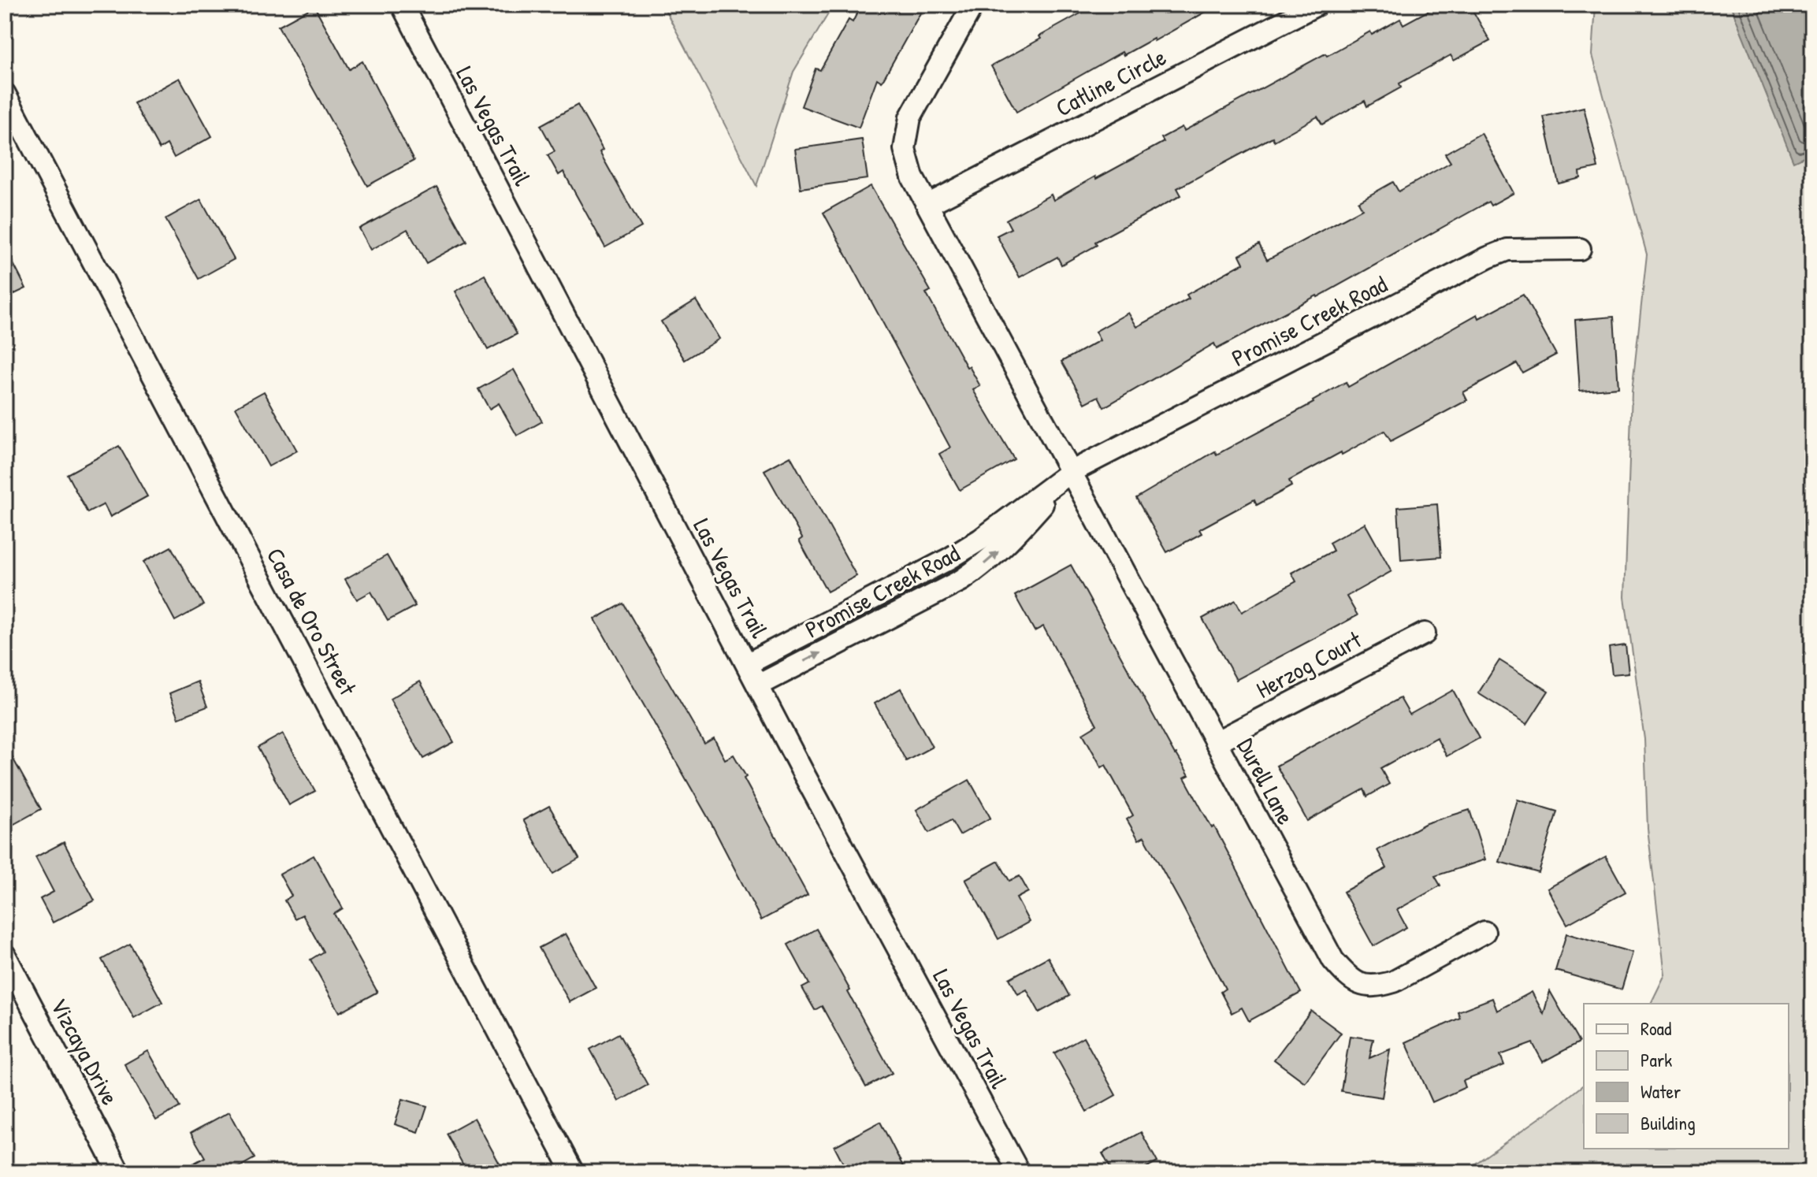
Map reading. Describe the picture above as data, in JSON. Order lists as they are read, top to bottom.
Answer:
{
  "streets": {
    "street": [
      "Catline Circle",
      "Las Vegas Trail",
      "Promise Creek Road",
      "Casa de Oro Street",
      "Herzog Court",
      "Durell Lane",
      "Vizcaya Drive"
    ]
  },
  "crossings": [
    ["Las Vegas Trail", "Promise Creek Road"],
    ["Promise Creek Road", "Durell Lane"],
    ["Herzog Court", "Durell Lane"]
  ],
  "legend": [
    "Road",
    "Park",
    "Water",
    "Building"
  ]
}
